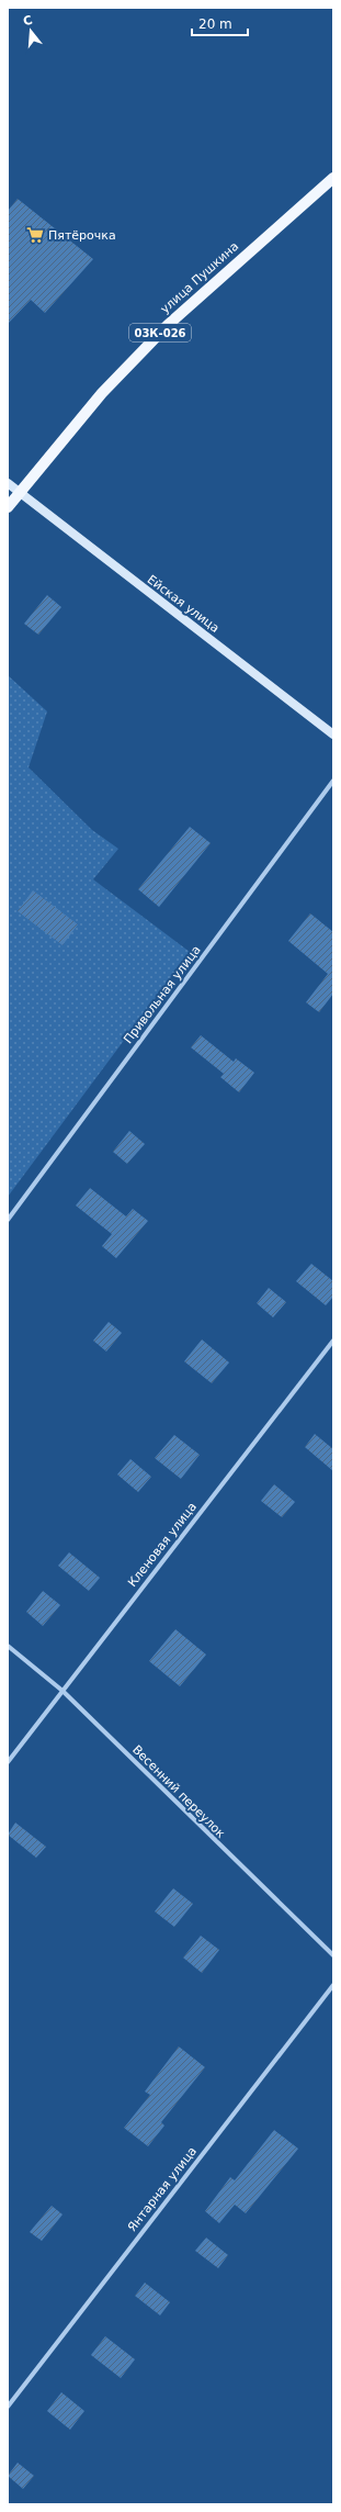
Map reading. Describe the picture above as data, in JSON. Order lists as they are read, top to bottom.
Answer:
{
  "streets": {
    "main road": ["улица Пушкина", "03К-026"],
    "street": [
      "Ейская улица",
      "Привольная улица",
      "Кленовая улица",
      "Весенний переулок",
      "Янтарная улица"
    ]
  },
  "crossings": [
    ["улица Пушкина", "Ейская улица"],
    ["Кленовая улица", "Весенний переулок"]
  ],
  "places": {
    "supermarket": ["Пятёрочка"]
  },
  "scale_bar": "20 m",
  "north": "top"
}
